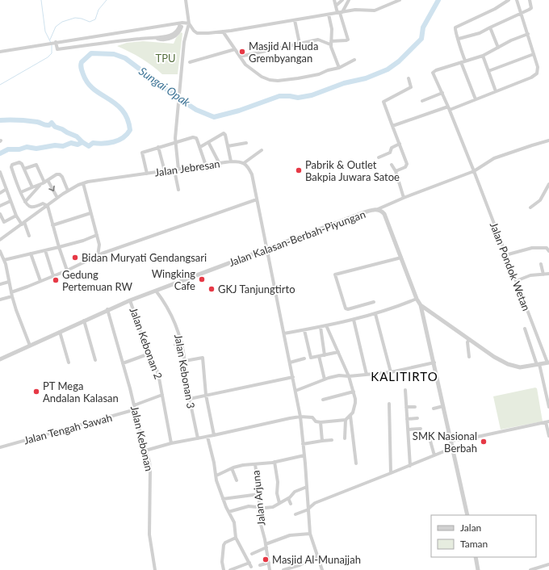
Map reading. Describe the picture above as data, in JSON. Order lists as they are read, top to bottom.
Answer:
{
  "streets": {
    "street": [
      "Jalan Jebresan",
      "Jalan Kalasan-Berbah-Piyungan",
      "Jalan Pondok Wetan",
      "Jalan Kebonan 2",
      "Jalan Kebonan 3",
      "Jalan Tengah Sawah",
      "Jalan Kebonan",
      "Jalan Arjuna"
    ]
  },
  "crossings": [
    ["Jalan Kalasan-Berbah-Piyungan", "Jalan Pondok Wetan"],
    ["Jalan Kalasan-Berbah-Piyungan", "Jalan Kebonan 2"],
    ["Jalan Kalasan-Berbah-Piyungan", "Jalan Kebonan 3"],
    ["Jalan Kalasan-Berbah-Piyungan", "Jalan Kebonan"],
    ["Jalan Tengah Sawah", "Jalan Kebonan"]
  ],
  "districts": ["KALITIRTO"],
  "water": ["Sungai Opak"],
  "parks": ["TPU"],
  "places": [
    "Masjid Al Huda Grembyangan",
    "Pabrik & Outlet Bakpia Juwara Satoe",
    "Bidan Muryati Gendangsari",
    "Wingking Cafe",
    "Gedung Pertemuan RW",
    "GKJ Tanjungtirto",
    "PT Mega Andalan Kalasan",
    "SMK Nasional Berbah",
    "Masjid Al-Munajjah"
  ],
  "legend": ["Jalan", "Taman"]
}
